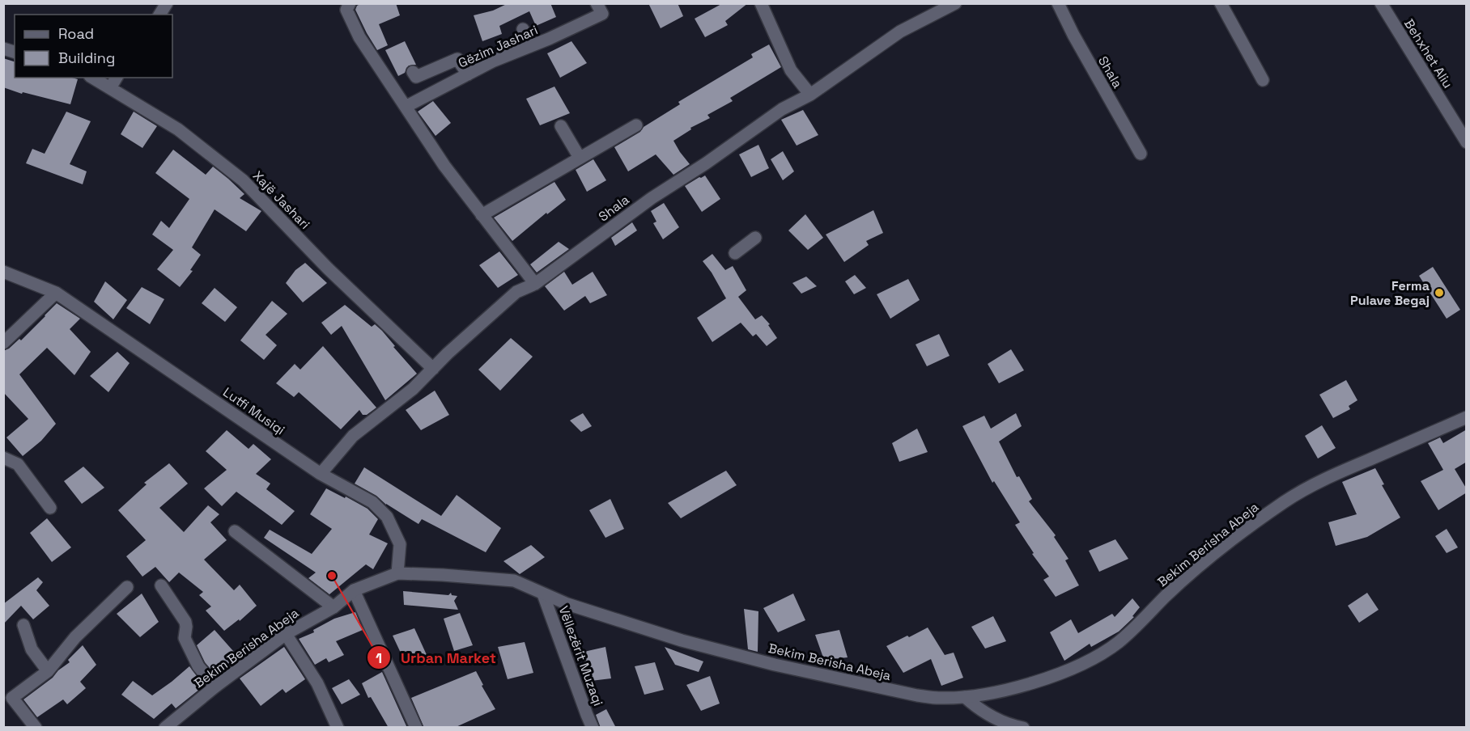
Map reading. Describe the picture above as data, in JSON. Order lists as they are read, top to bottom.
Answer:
{
  "streets": {
    "street": [
      "Gëzim Jashari",
      "Behxhet Aliu",
      "Shala",
      "Xajë Jashari",
      "Lutfi Musiqi",
      "Bekim Berisha Abeja",
      "Vëllezërit Muzaqi"
    ]
  },
  "crossings": [
    ["Shala", "Xajë Jashari"],
    ["Shala", "Lutfi Musiqi"],
    ["Lutfi Musiqi", "Bekim Berisha Abeja"],
    ["Bekim Berisha Abeja", "Vëllezërit Muzaqi"]
  ],
  "places": ["Ferma Pulave Begaj", "Urban Market"],
  "legend": ["Road", "Building"]
}
